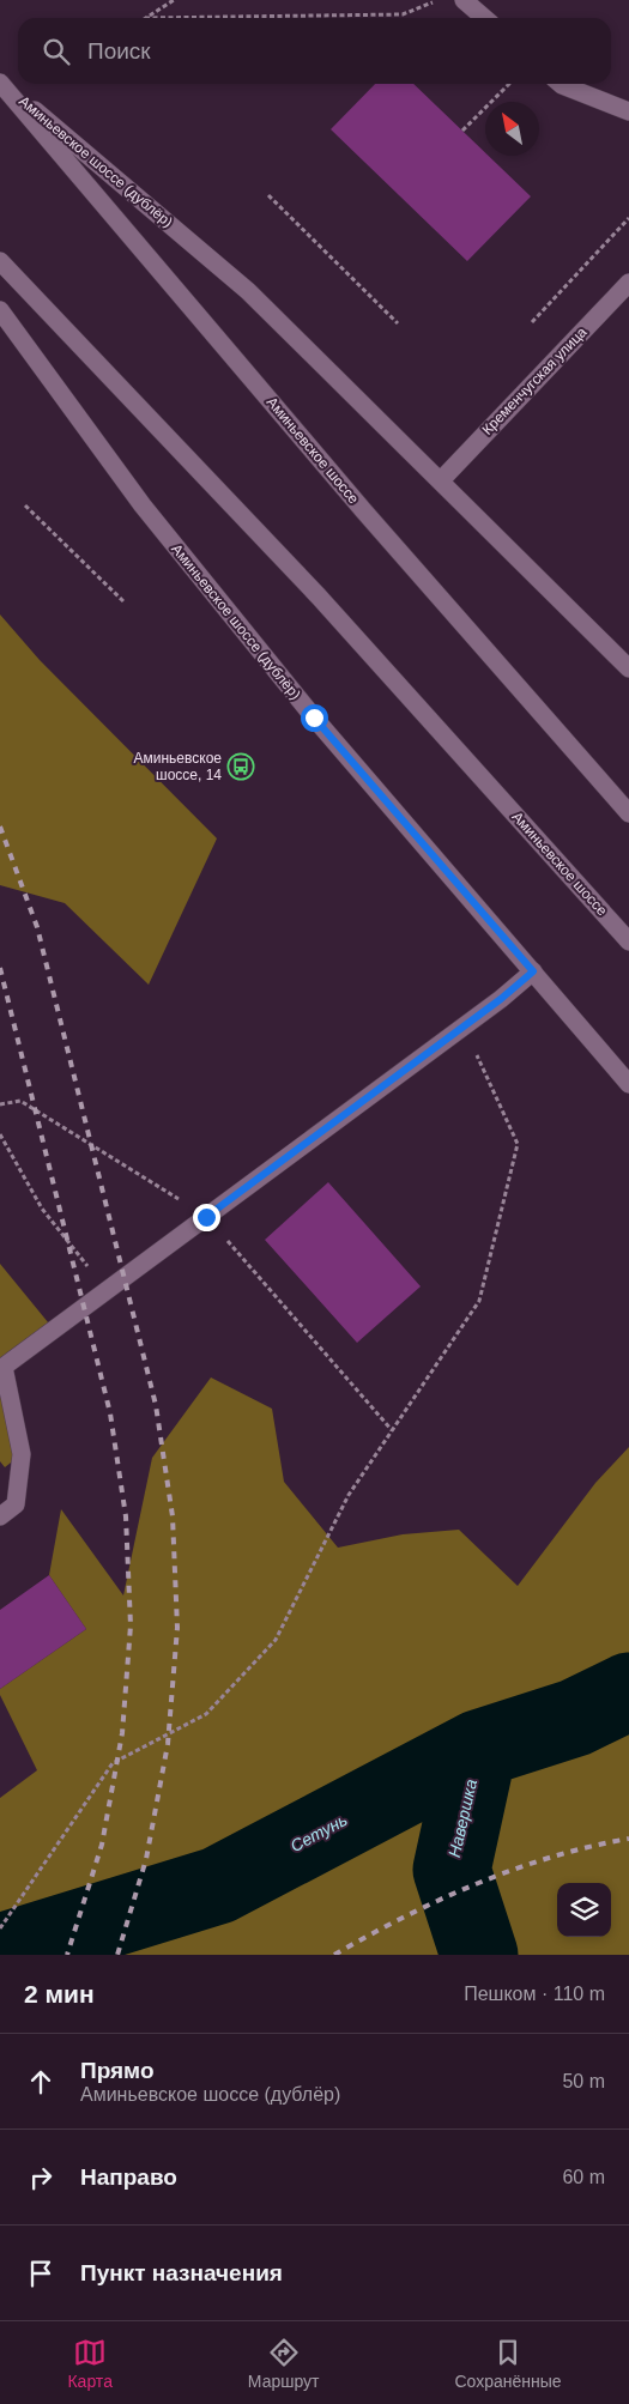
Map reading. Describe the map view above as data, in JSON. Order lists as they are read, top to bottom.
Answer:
{
  "streets": {
    "main road": ["Аминьевское шоссе (дублёр)", "Кременчугская улица", "Аминьевское шоссе"]
  },
  "crossings": [
    ["Аминьевское шоссе (дублёр)", "Кременчугская улица"],
    ["Аминьевское шоссе (дублёр)", "Аминьевское шоссе"]
  ],
  "water": ["Навершка", "Сетунь"],
  "places": {
    "bus stop": ["Аминьевское шоссе, 14"]
  },
  "north": "top left",
  "page": {
    "search": "Поиск",
    "heading": ["2 мин", "Пешком · 110 m"],
    "list": [
      ["Прямо", "Аминьевское шоссе (дублёр)", "50 m"],
      ["Направо", "60 m"],
      "Пункт назначения"
    ],
    "nav": ["Карта", "Маршрут", "Сохранённые"]
  }
}
